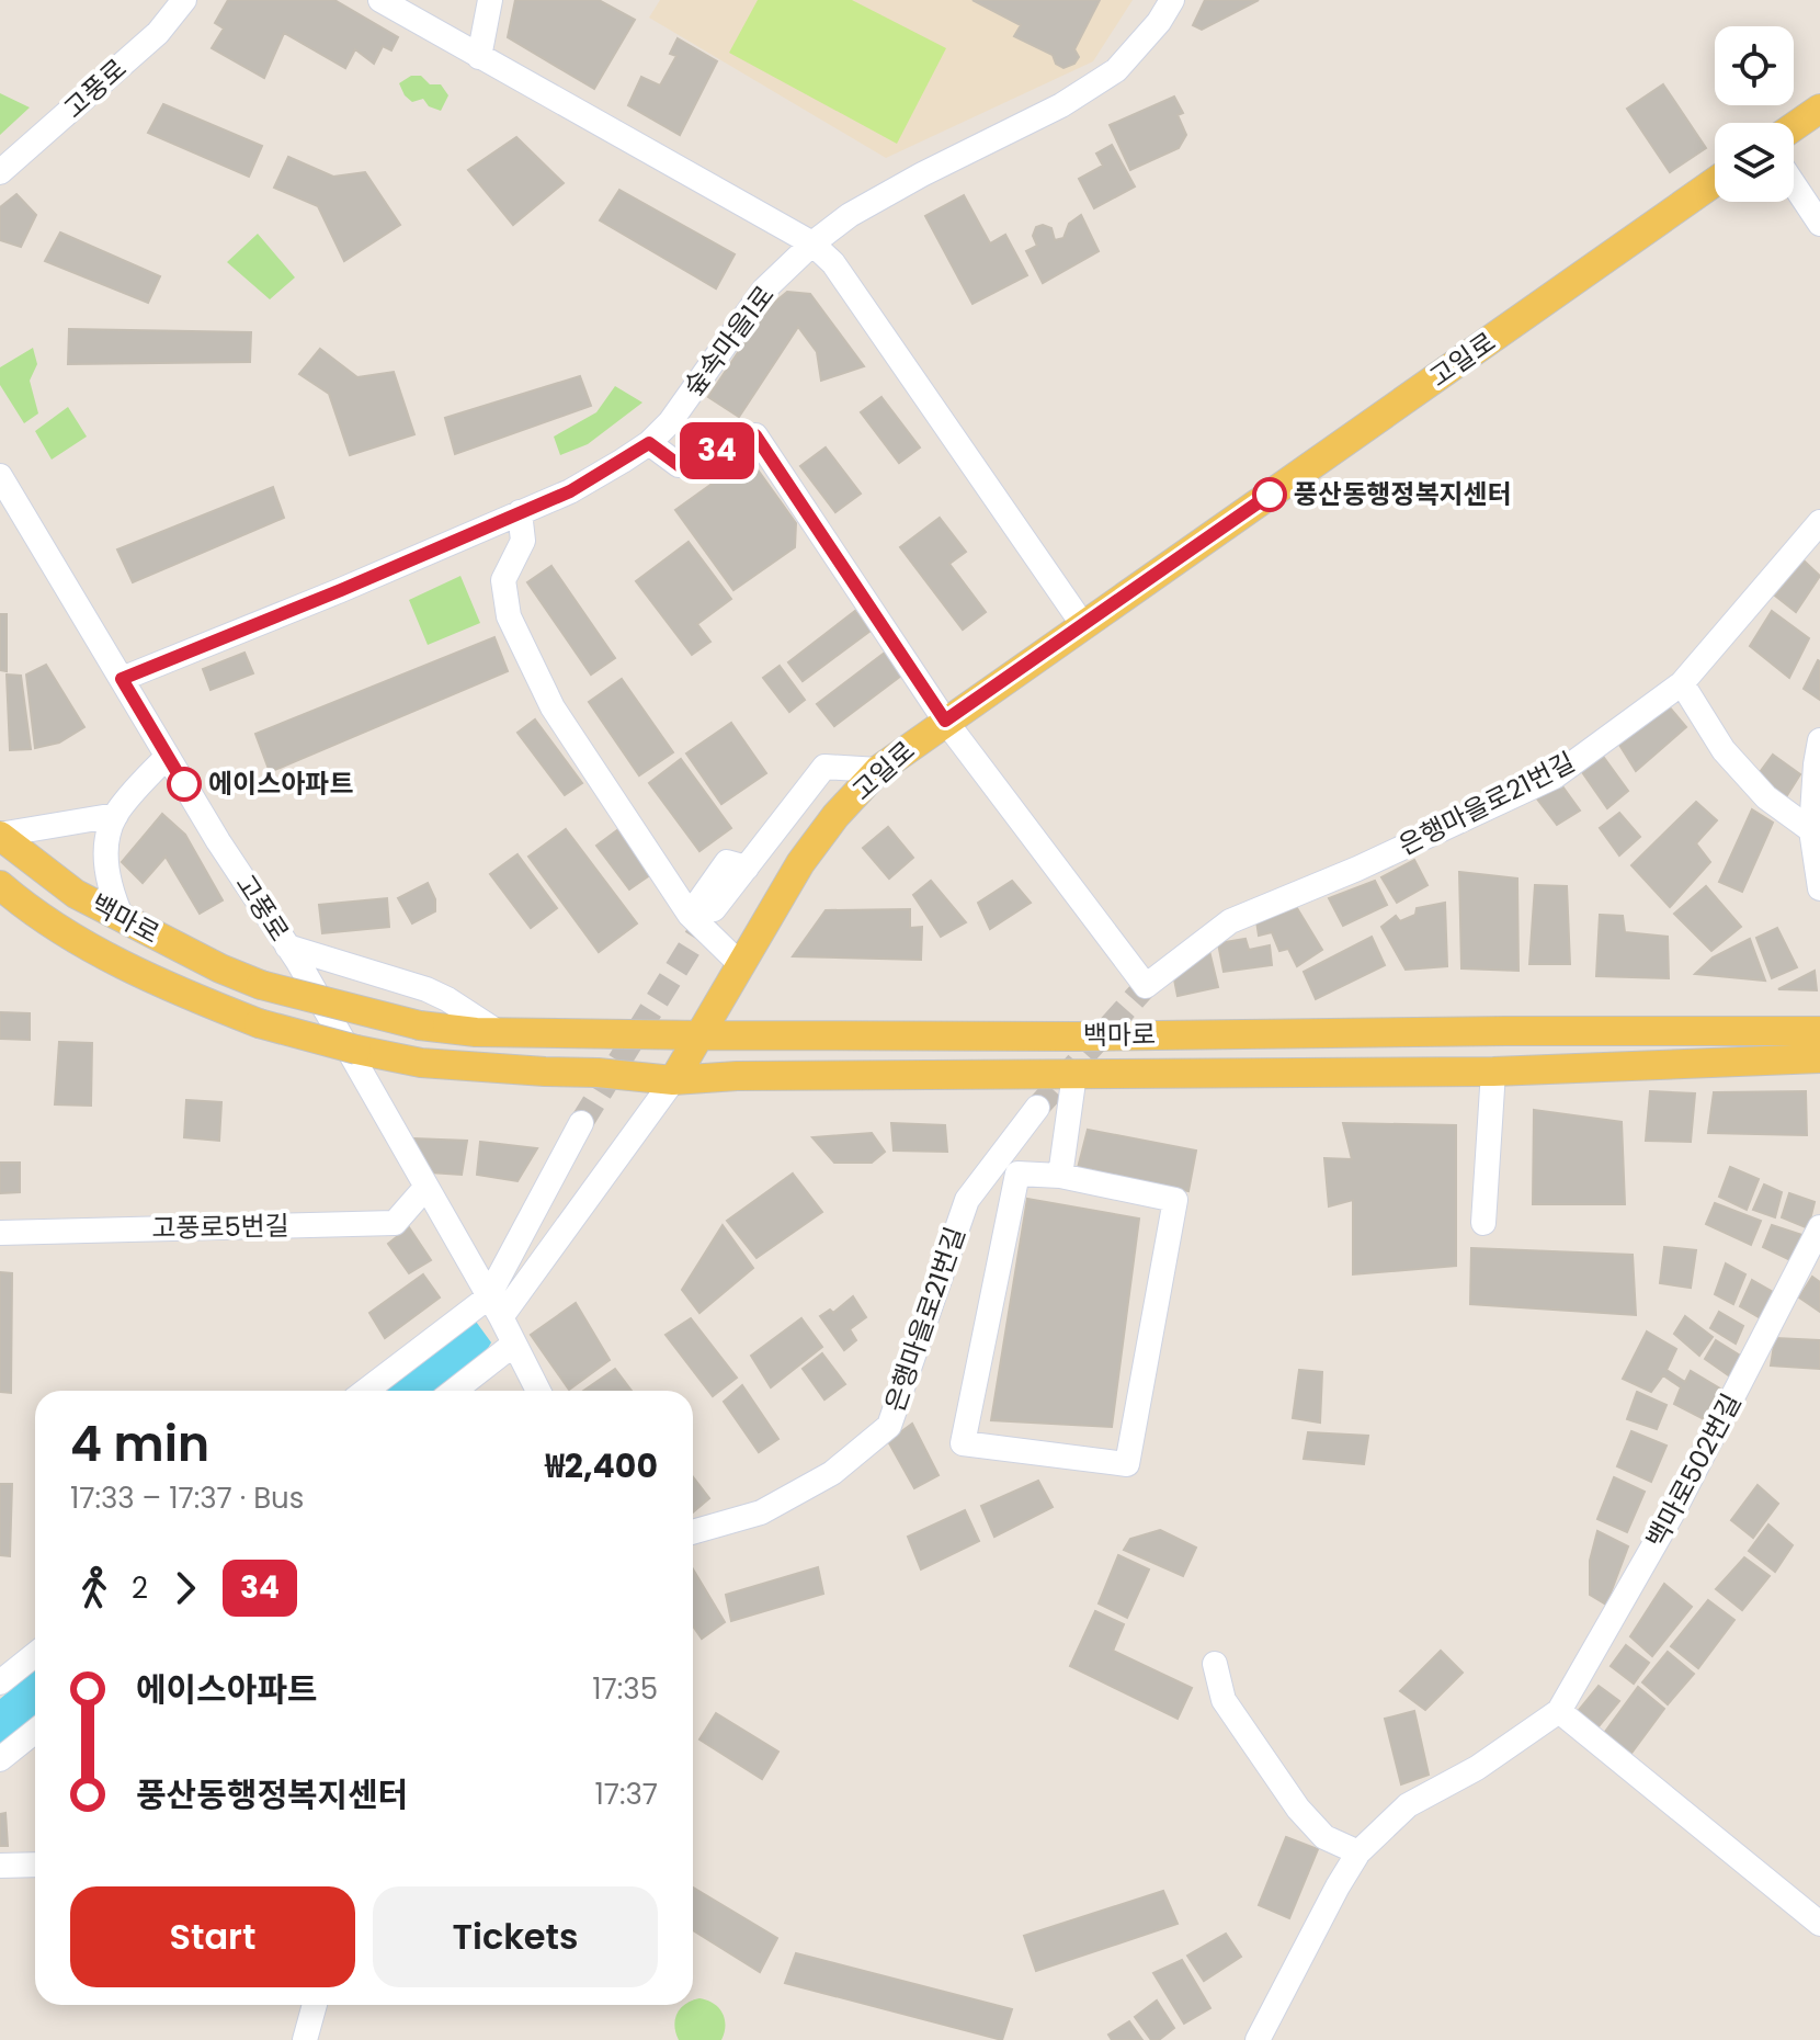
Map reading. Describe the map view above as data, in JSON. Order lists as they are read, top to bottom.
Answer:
{
  "streets": {
    "main road": ["고일로", "백마로"],
    "street": [
      "고풍로",
      "숲속마을1로",
      "은행마을로21번길",
      "고풍로5번길",
      "백마로502번길"
    ]
  },
  "crossings": [
    ["고풍로", "숲속마을1로"],
    ["고풍로", "고일로"],
    ["고풍로", "고풍로5번길"],
    ["고일로", "은행마을로21번길"],
    ["고일로", "백마로"]
  ],
  "places": ["풍산동행정복지센터", "에이스아파트"],
  "lines": ["bus line 34"],
  "page": {
    "on_map": "34",
    "heading": ["4 min", "17:33 – 17:37 · Bus", "₩2,400"],
    "legs": ["2", "34"],
    "list": [
      {
        "name": "에이스아파트",
        "value": "17:35"
      },
      {
        "name": "풍산동행정복지센터",
        "value": "17:37"
      }
    ],
    "buttons": ["Start", "Tickets"]
  }
}
